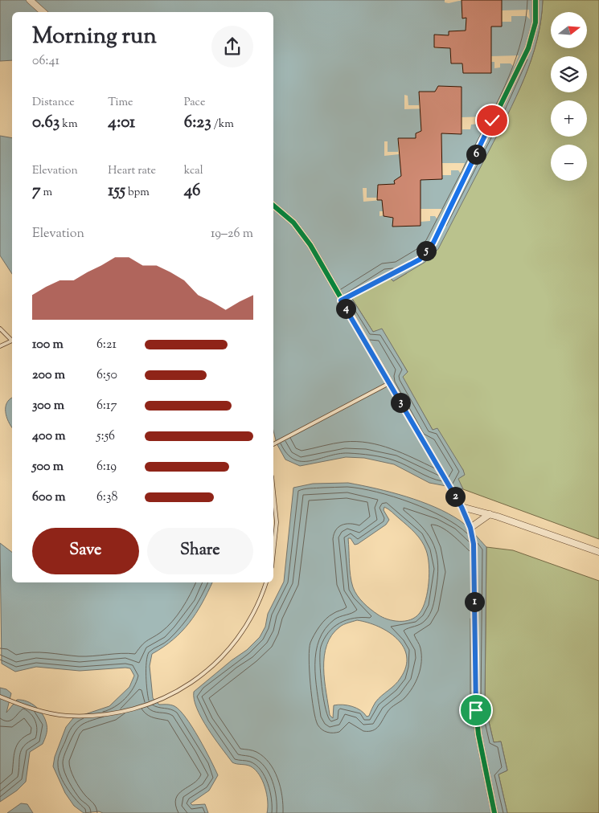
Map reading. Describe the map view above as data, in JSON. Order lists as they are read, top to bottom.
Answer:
{
  "north": "right",
  "page": {
    "map_buttons": ["+", "−"],
    "heading": ["Morning run", "06:41"],
    "stats": [
      ["Distance", "0.63 km"],
      ["Time", "4:01"],
      ["Pace", "6:23 /km"],
      ["Elevation", "7 m"],
      ["Heart rate", "155 bpm"],
      ["kcal", "46"]
    ],
    "pins": [
      "6",
      "5",
      "4",
      "3",
      "2",
      "1"
    ],
    "chart": ["Elevation", "19–26 m"],
    "list": [
      {
        "name": "100 m",
        "note": "6:21"
      },
      {
        "name": "200 m",
        "note": "6:50"
      },
      {
        "name": "300 m",
        "note": "6:17"
      },
      {
        "name": "400 m",
        "note": "5:56"
      },
      {
        "name": "500 m",
        "note": "6:19"
      },
      {
        "name": "600 m",
        "note": "6:38"
      }
    ],
    "buttons": ["Save", "Share"]
  }
}
